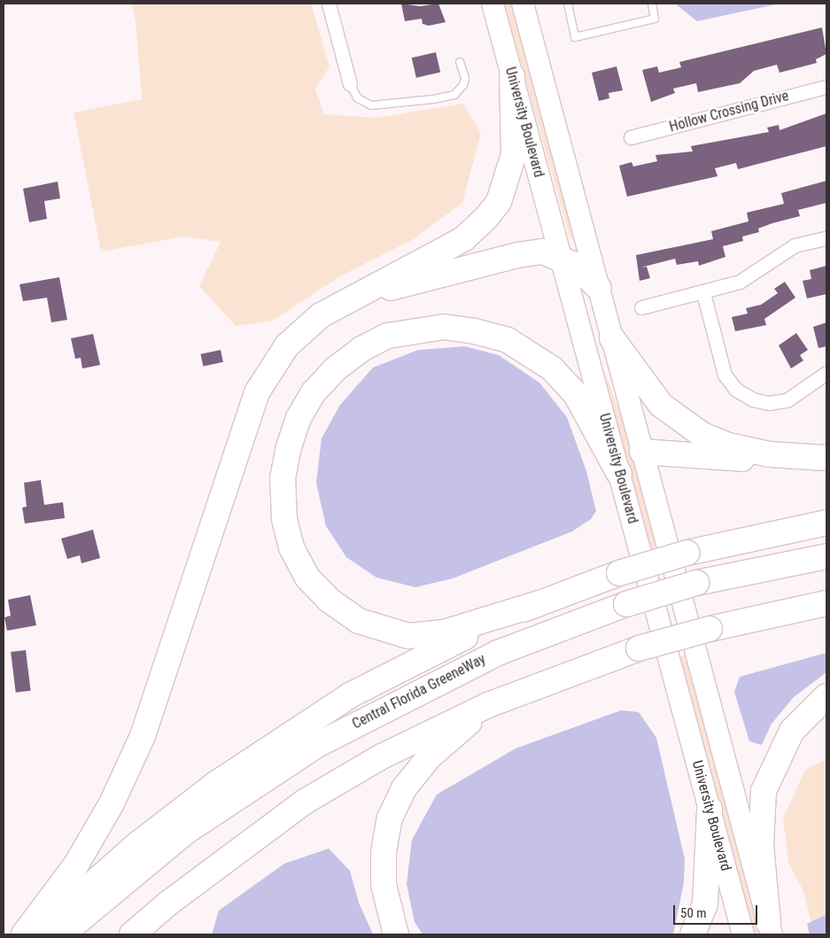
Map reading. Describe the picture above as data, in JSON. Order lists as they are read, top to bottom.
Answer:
{
  "streets": {
    "highway": ["Central Florida GreeneWay"],
    "main road": ["University Boulevard"],
    "street": ["Hollow Crossing Drive"]
  },
  "scale_bar": "50 m"
}
